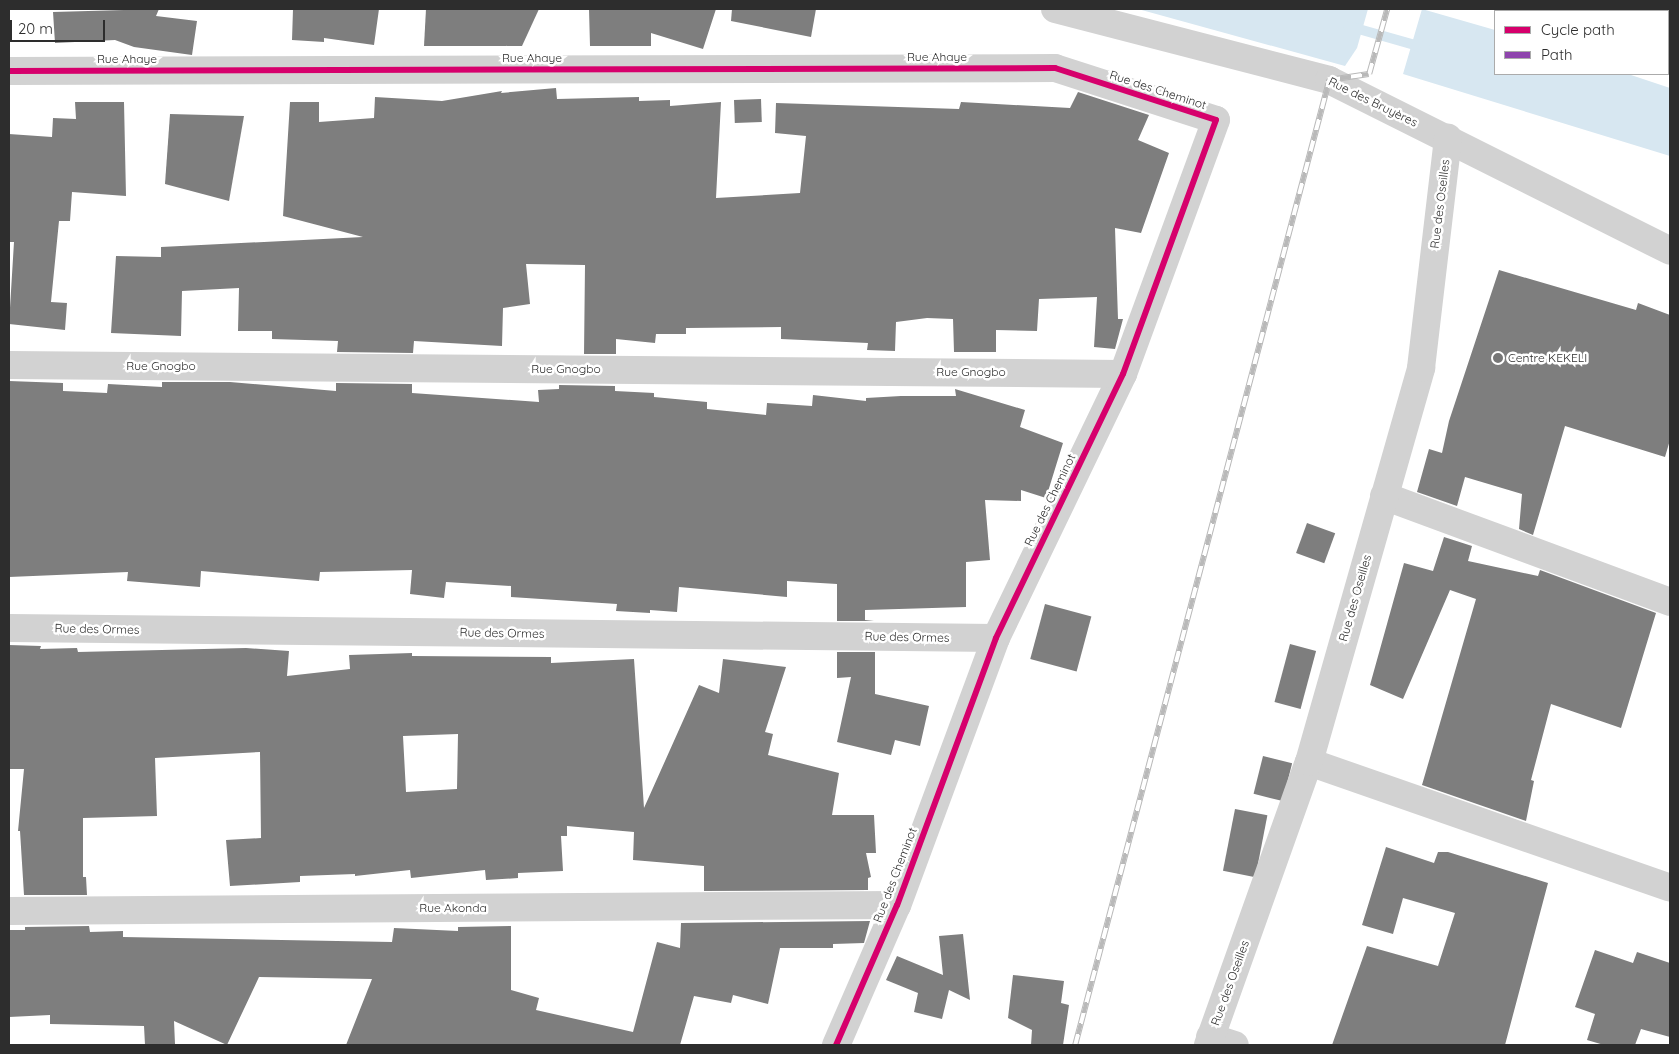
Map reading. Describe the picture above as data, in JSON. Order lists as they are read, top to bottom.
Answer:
{
  "streets": {
    "street": [
      "Rue Ahaye",
      "Rue des Cheminot",
      "Rue des Bruyères",
      "Rue des Oseilles",
      "Rue Gnogbo",
      "Rue des Ormes",
      "Rue Akonda"
    ]
  },
  "crossings": [
    ["Rue Ahaye", "Rue des Cheminot"],
    ["Rue des Cheminot", "Rue Gnogbo"],
    ["Rue des Cheminot", "Rue des Ormes"],
    ["Rue des Cheminot", "Rue Akonda"],
    ["Rue des Bruyères", "Rue des Oseilles"]
  ],
  "places": ["Centre KEKELI"],
  "legend": ["Cycle path", "Path"],
  "scale_bar": "20 m"
}
